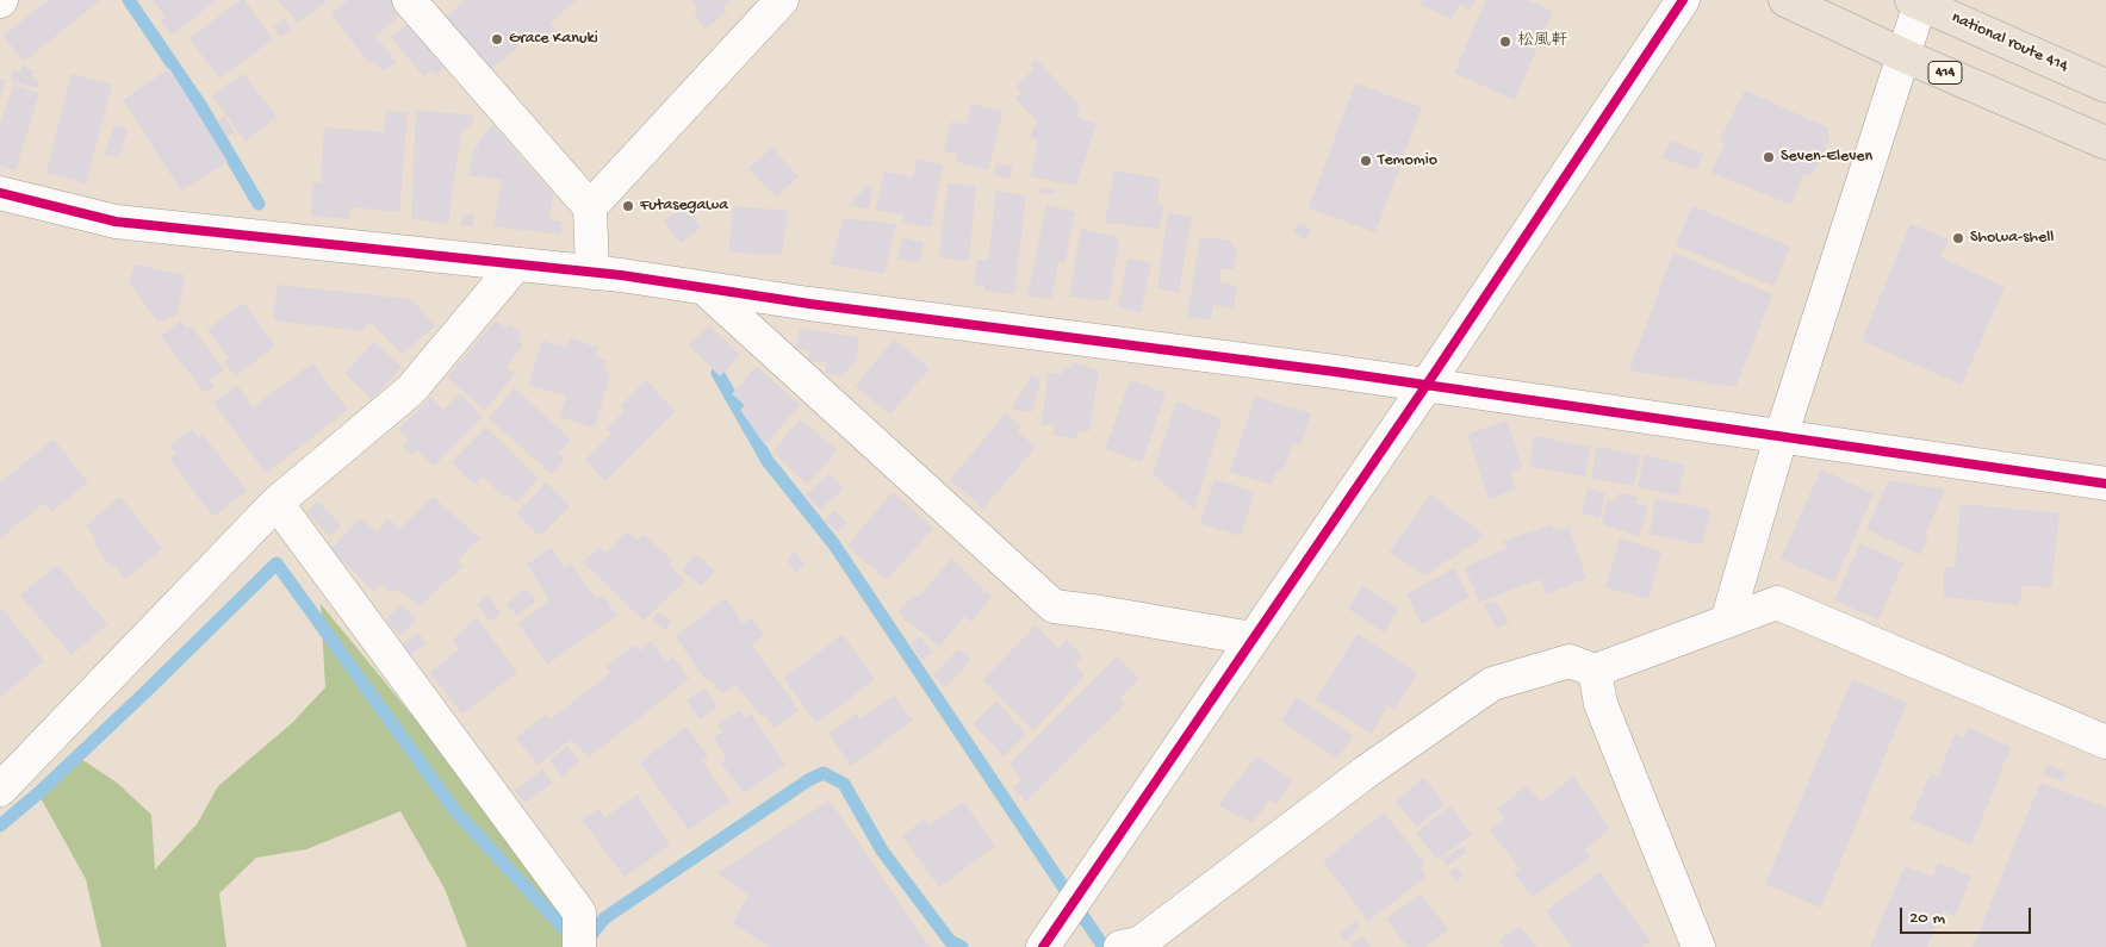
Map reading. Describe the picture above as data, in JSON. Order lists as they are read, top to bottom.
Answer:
{
  "streets": {
    "highway": ["national route 414", "414"]
  },
  "places": [
    "Grace Kanuki",
    "松風軒",
    "Seven-Eleven",
    "Temomio",
    "Futasegawa",
    "Showa-shell"
  ],
  "scale_bar": "20 m"
}
